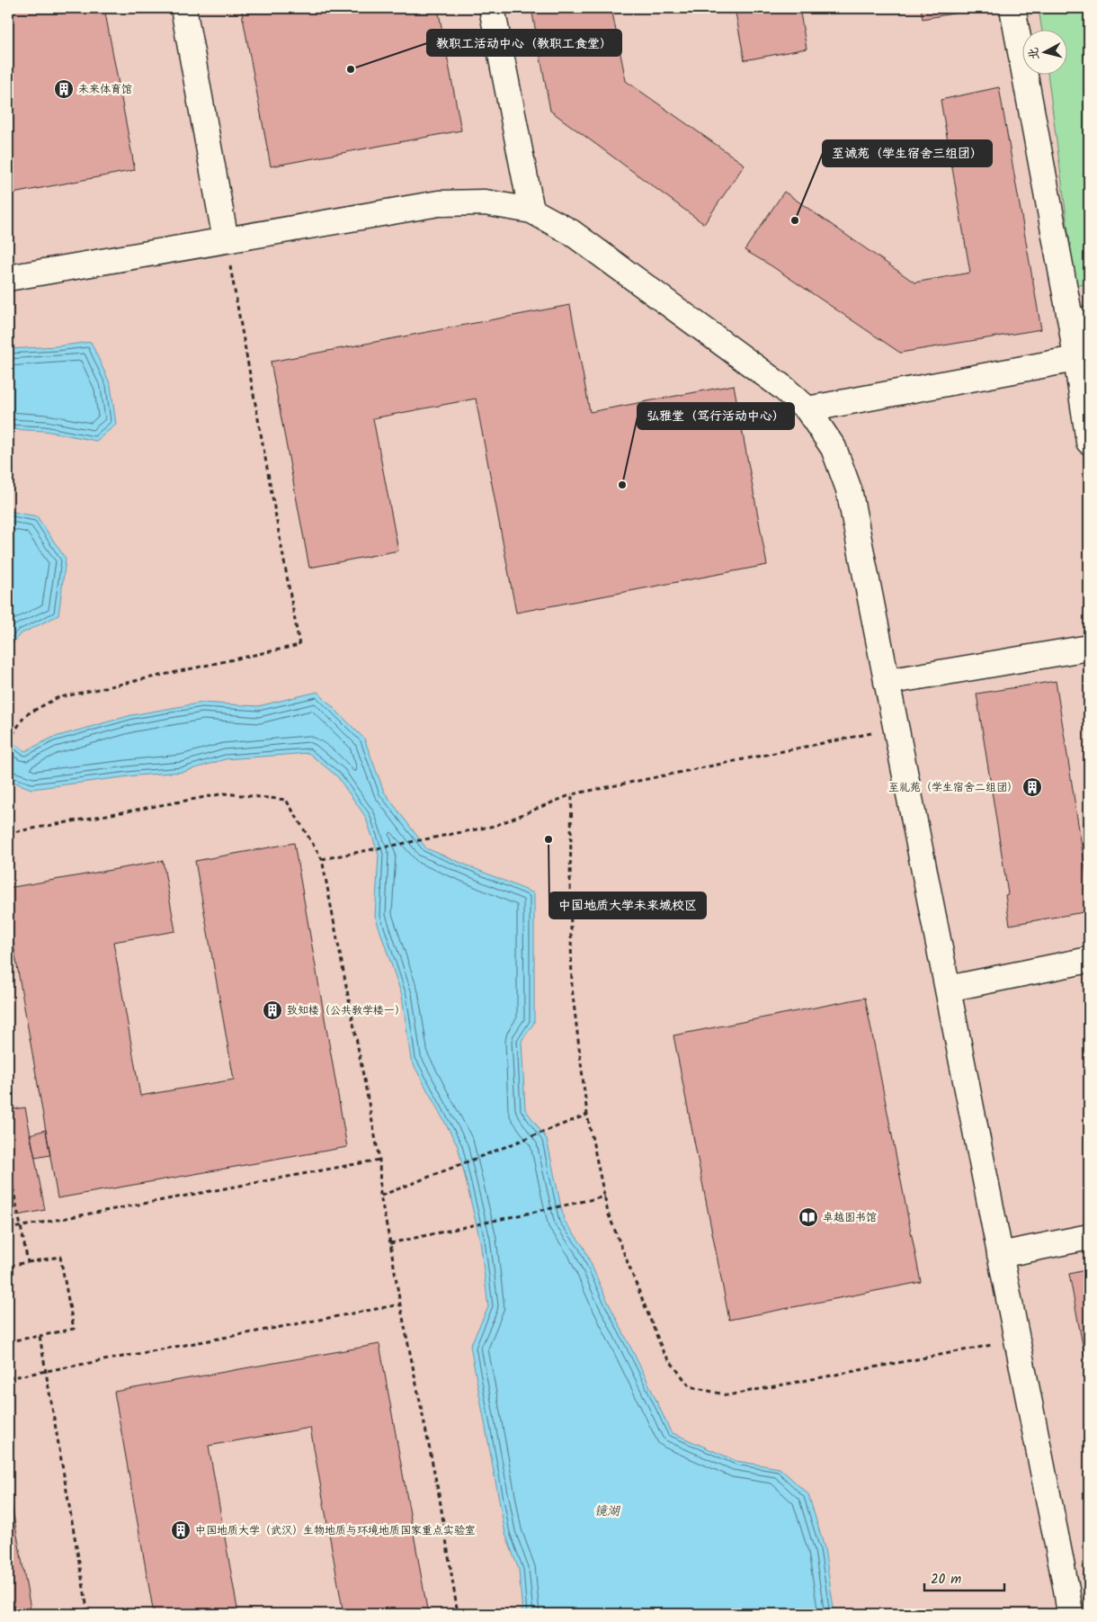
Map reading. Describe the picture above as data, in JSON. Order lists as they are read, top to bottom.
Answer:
{
  "water": ["镜湖"],
  "places": {
    "other": [
      "教职工活动中心（教职工食堂）",
      "至诚苑（学生宿舍三组团）",
      "弘雅堂（笃行活动中心）",
      "中国地质大学未来城校区"
    ],
    "building": [
      "未来体育馆",
      "至礼苑（学生宿舍二组团）",
      "致知楼（公共教学楼一）",
      "中国地质大学（武汉）生物地质与环境地质国家重点实验室"
    ],
    "library": ["卓越图书馆"]
  },
  "scale_bar": "20 m",
  "north": "left"
}
